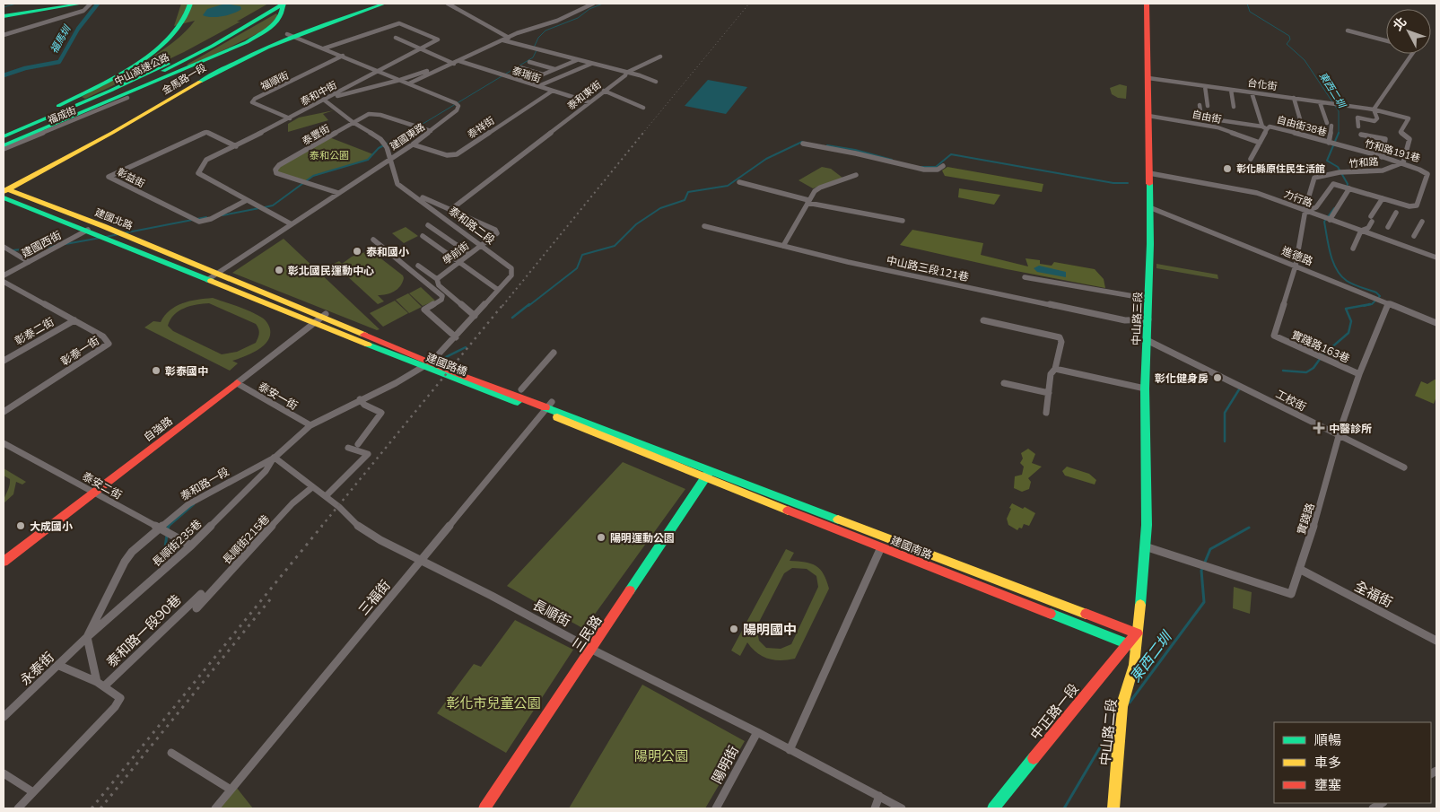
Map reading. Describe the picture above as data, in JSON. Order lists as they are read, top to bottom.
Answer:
{
  "streets": {
    "main road": [
      "中山高速公路",
      "金馬路一段",
      "建國北路",
      "中山路三段",
      "建國路橋",
      "自強路",
      "建國南路",
      "三民路",
      "中正路一段",
      "中山路二段"
    ],
    "street": [
      "泰瑞街",
      "福順街",
      "台化街",
      "泰和中街",
      "泰和東街",
      "福成街",
      "自由街",
      "自由街38巷",
      "泰祥街",
      "泰豐街",
      "建國東路",
      "竹和路191巷",
      "竹和路",
      "彰益街",
      "力行路",
      "泰和路二段",
      "建國西街",
      "學前街",
      "進德路",
      "中山路三段121巷",
      "彰泰二街",
      "實踐路163巷",
      "彰泰一街",
      "泰安一街",
      "工校街",
      "泰和路一段",
      "泰安二街",
      "實踐路",
      "長順街215巷",
      "長順街235巷",
      "全福街",
      "三福街",
      "長順街",
      "泰和路一段90巷",
      "永泰街",
      "陽明街"
    ]
  },
  "crossings": [
    ["泰瑞街", "泰和東街"],
    ["泰瑞街", "泰祥街"],
    ["金馬路一段", "建國東路"],
    ["金馬路一段", "建國北路"],
    ["福順街", "泰和中街"],
    ["福順街", "建國東路"],
    ["台化街", "中山路三段"],
    ["泰和中街", "建國東路"],
    ["泰和中街", "彰益街"],
    ["泰和中街", "泰和路二段"],
    ["泰和東街", "學前街"],
    ["自由街", "中山路三段"],
    ["自由街38巷", "竹和路191巷"],
    ["泰祥街", "建國東路"],
    ["泰豐街", "建國東路"],
    ["泰豐街", "泰和路二段"],
    ["建國東路", "建國北路"],
    ["建國東路", "泰和路二段"],
    ["建國東路", "建國路橋"],
    ["竹和路191巷", "竹和路"],
    ["竹和路", "力行路"],
    ["竹和路", "進德路"],
    ["竹和路", "實踐路163巷"],
    ["力行路", "中山路三段"],
    ["建國北路", "建國西街"],
    ["建國北路", "建國路橋"],
    ["泰和路二段", "學前街"],
    ["泰和路二段", "泰和路一段"],
    ["進德路", "中山路三段"],
    ["進德路", "實踐路"],
    ["中山路三段121巷", "中山路三段"],
    ["中山路三段", "工校街"],
    ["中山路三段", "實踐路"],
    ["中山路三段", "建國南路"],
    ["中山路三段", "中山路二段"],
    ["彰泰二街", "彰泰一街"],
    ["實踐路163巷", "實踐路"],
    ["建國路橋", "建國南路"],
    ["泰安一街", "自強路"],
    ["泰安一街", "泰和路一段"],
    ["工校街", "實踐路"],
    ["自強路", "泰安二街"],
    ["泰和路一段", "泰安二街"],
    ["泰和路一段", "長順街235巷"],
    ["泰和路一段", "長順街"],
    ["泰和路一段", "永泰街"],
    ["泰安二街", "長順街235巷"],
    ["實踐路", "全福街"],
    ["長順街215巷", "長順街"],
    ["長順街235巷", "長順街"],
    ["長順街235巷", "永泰街"],
    ["建國南路", "三民路"],
    ["建國南路", "中正路一段"],
    ["建國南路", "中山路二段"],
    ["三福街", "長順街"],
    ["長順街", "三民路"],
    ["長順街", "陽明街"],
    ["中正路一段", "中山路二段"]
  ],
  "water": ["福馬圳", "東西二圳"],
  "parks": ["泰和公園", "彰化市兒童公園", "陽明公園"],
  "places": {
    "other": [
      "彰化縣原住民生活館",
      "泰和國小",
      "彰北國民運動中心",
      "彰泰國中",
      "彰化健身房",
      "大成國小",
      "陽明運動公園",
      "陽明國中"
    ],
    "health": ["中醫診所"]
  },
  "legend": ["順暢", "車多", "壅塞"],
  "north": "top left"
}
